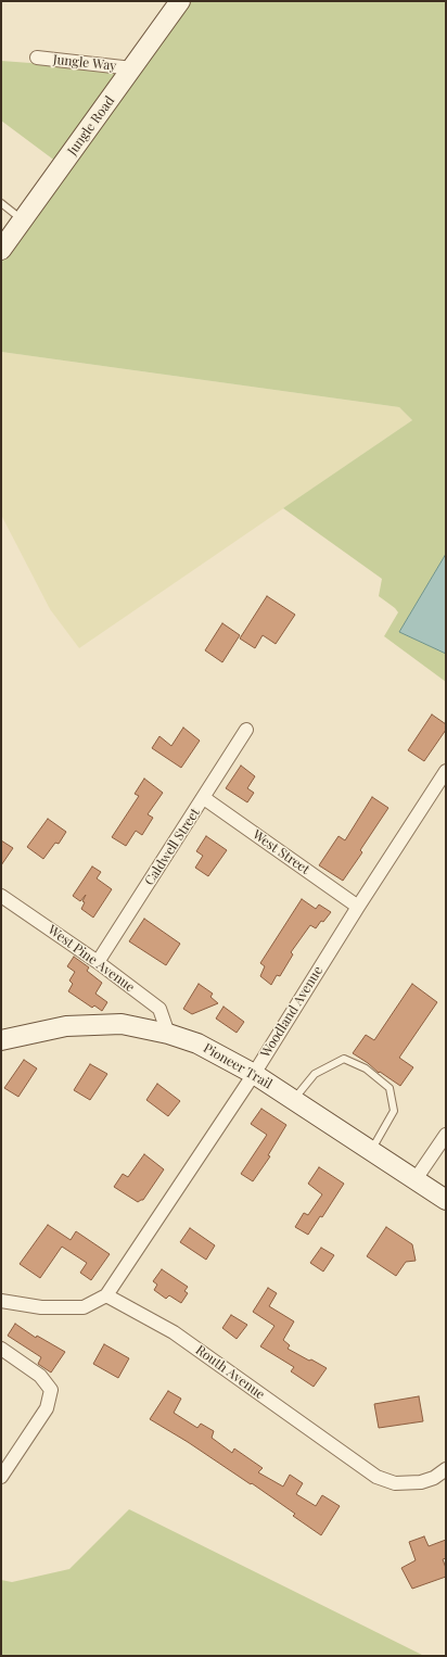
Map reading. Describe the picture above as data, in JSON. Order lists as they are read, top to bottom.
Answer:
{
  "streets": {
    "street": [
      "Jungle Way",
      "Jungle Road",
      "Caldwell Street",
      "West Street",
      "West Pine Avenue",
      "Woodland Avenue",
      "Pioneer Trail",
      "Routh Avenue"
    ]
  },
  "crossings": [
    ["Jungle Way", "Jungle Road"],
    ["Caldwell Street", "West Street"],
    ["Caldwell Street", "West Pine Avenue"],
    ["West Street", "Woodland Avenue"],
    ["West Pine Avenue", "Pioneer Trail"],
    ["Woodland Avenue", "Pioneer Trail"],
    ["Woodland Avenue", "Routh Avenue"]
  ]
}
